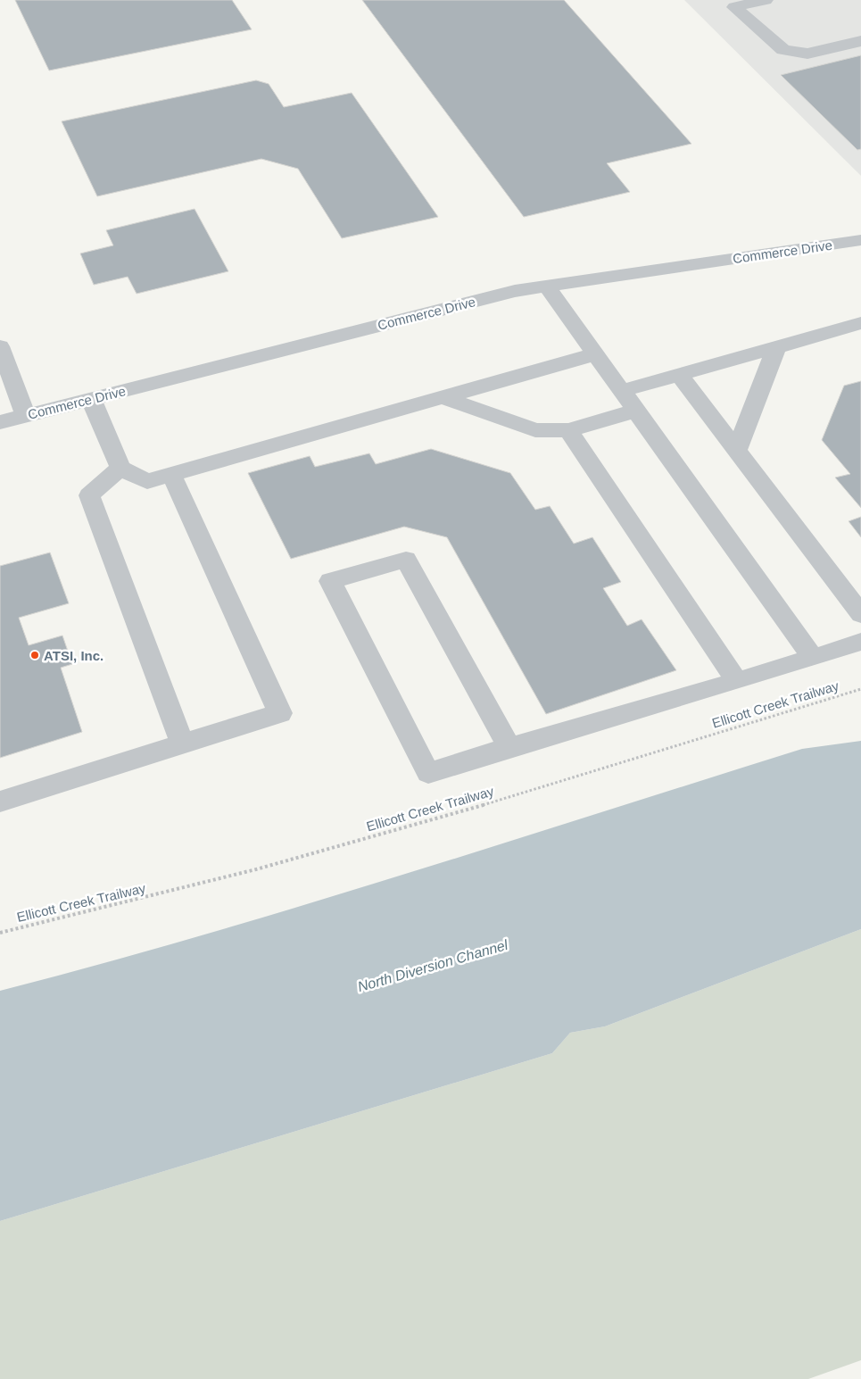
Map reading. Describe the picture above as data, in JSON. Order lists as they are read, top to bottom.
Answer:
{
  "streets": {
    "street": ["Commerce Drive"],
    "path": ["Ellicott Creek Trailway"]
  },
  "water": ["North Diversion Channel"],
  "places": ["ATSI, Inc."]
}
